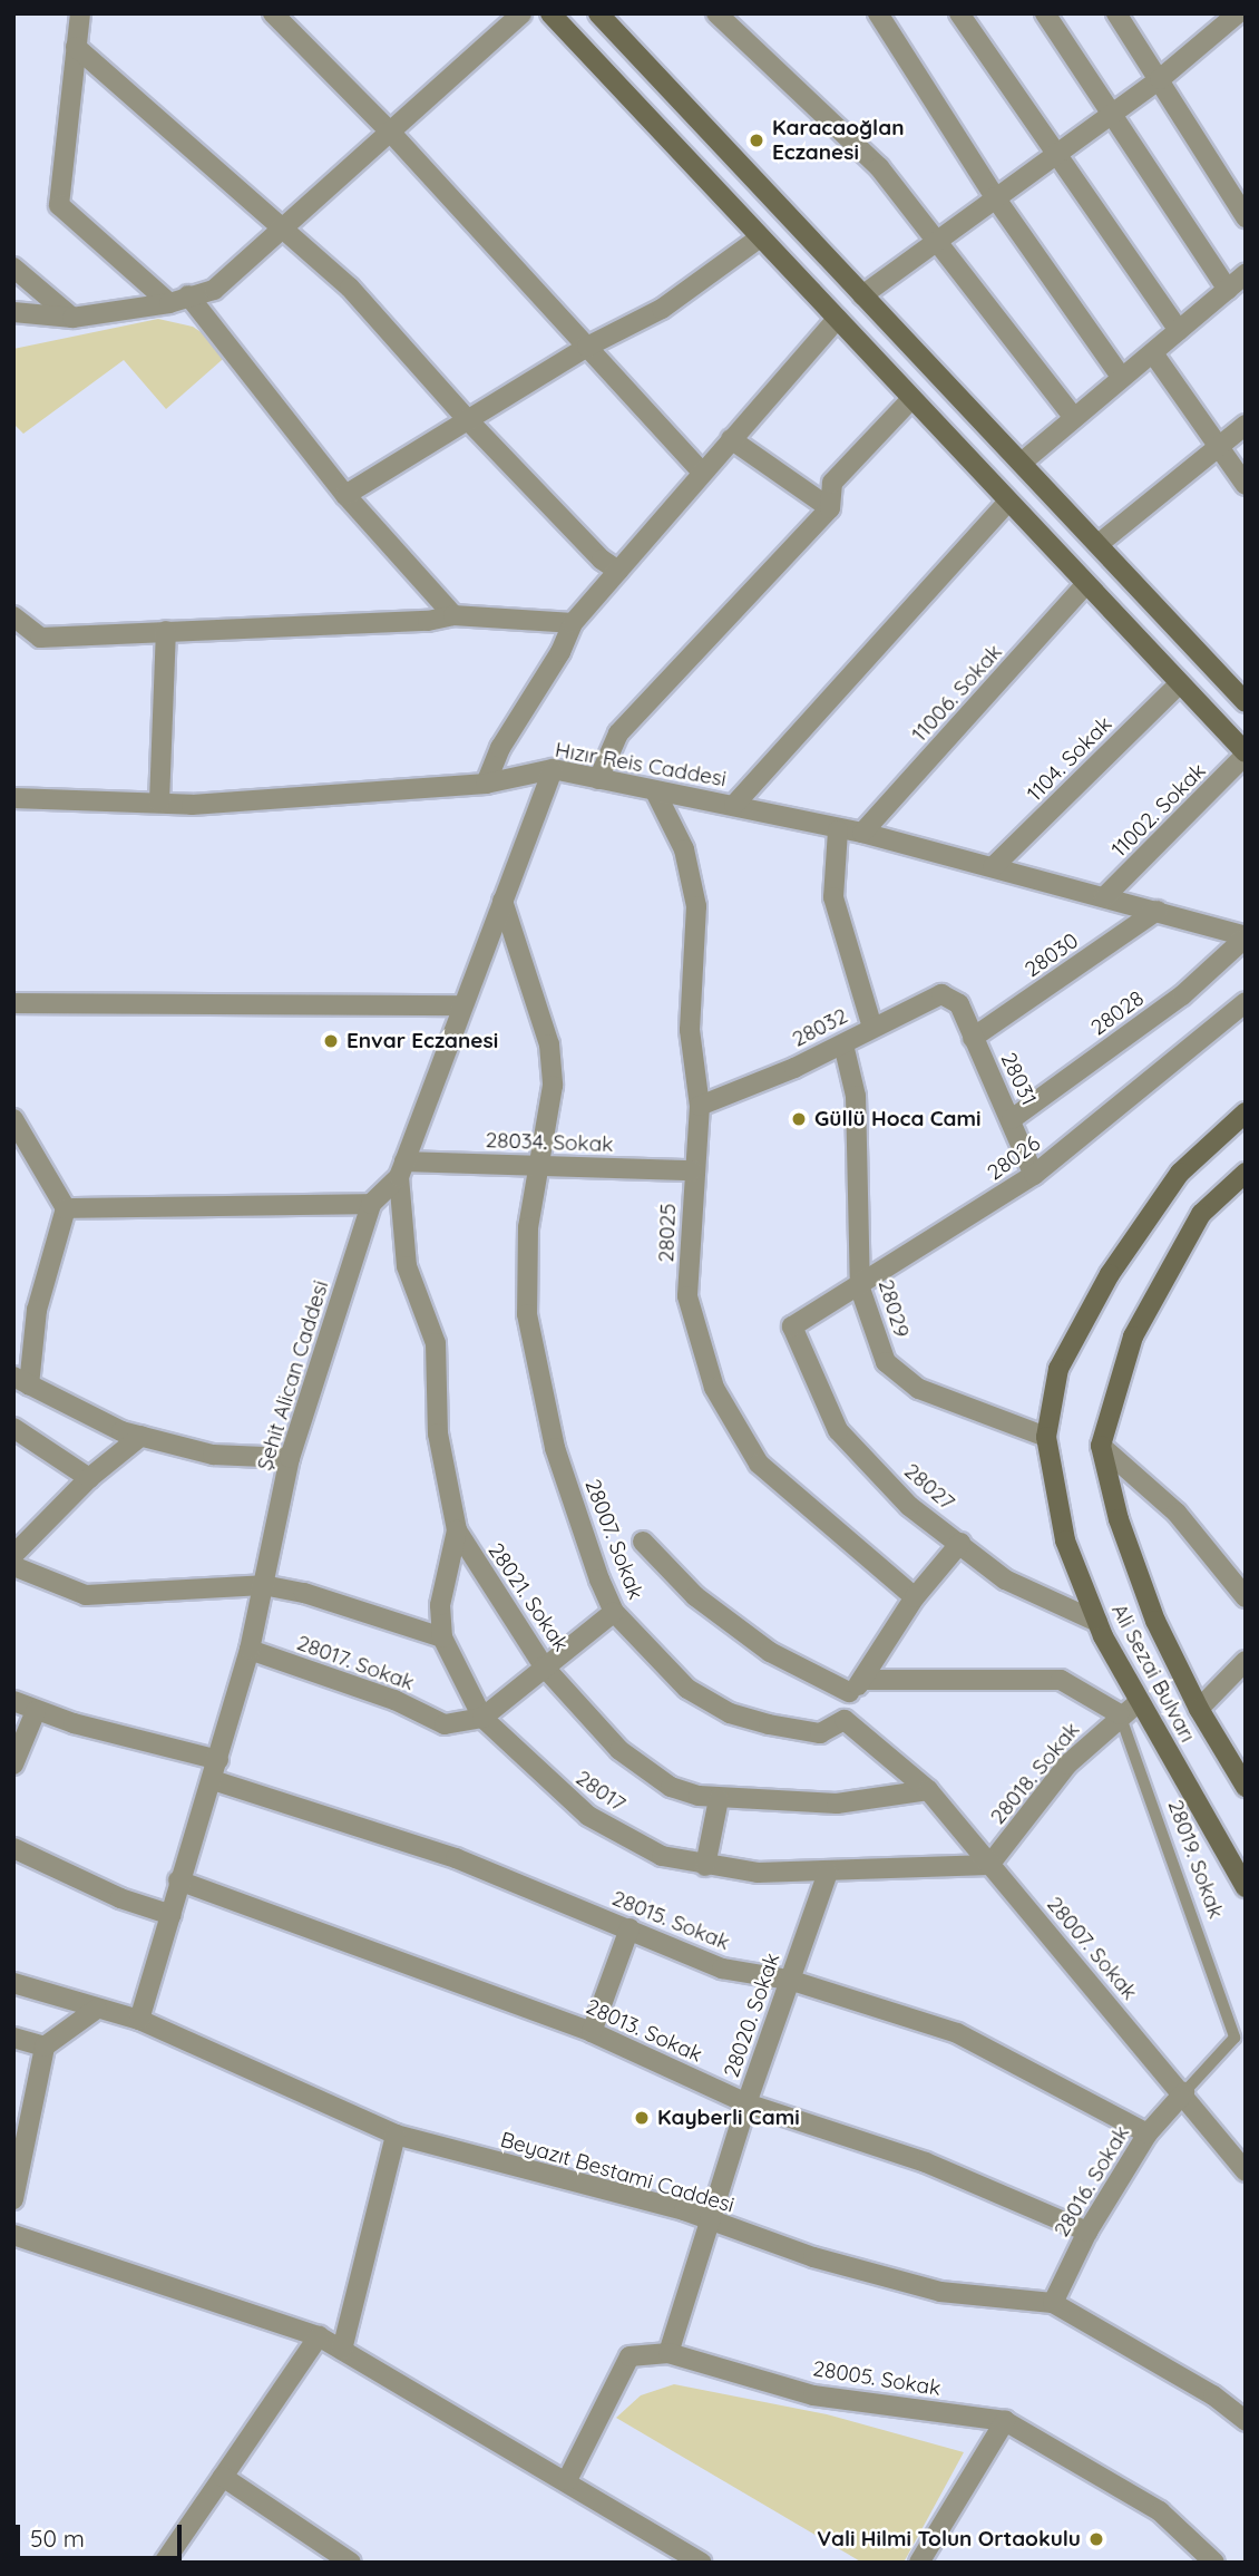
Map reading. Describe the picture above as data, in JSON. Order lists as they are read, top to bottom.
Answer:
{
  "streets": {
    "main road": ["Ali Sezai Bulvarı"],
    "street": [
      "11006. Sokak",
      "1104. Sokak",
      "Hızır Reis Caddesi",
      "11002. Sokak",
      "28030",
      "28028",
      "28032",
      "28031",
      "28034. Sokak",
      "28026",
      "28025",
      "28029",
      "Şehit Alican Caddesi",
      "28027",
      "28007. Sokak",
      "28021. Sokak",
      "28017. Sokak",
      "28018. Sokak",
      "28017",
      "28015. Sokak",
      "28020. Sokak",
      "28013. Sokak",
      "Beyazıt Bestami Caddesi",
      "28016. Sokak",
      "28005. Sokak"
    ],
    "lane": ["28019. Sokak"]
  },
  "crossings": [
    ["11006. Sokak", "Hızır Reis Caddesi"],
    ["1104. Sokak", "Hızır Reis Caddesi"],
    ["Hızır Reis Caddesi", "11002. Sokak"],
    ["Hızır Reis Caddesi", "28030"],
    ["Hızır Reis Caddesi", "28028"],
    ["Hızır Reis Caddesi", "28025"],
    ["Hızır Reis Caddesi", "Şehit Alican Caddesi"],
    ["28030", "28031"],
    ["28028", "28031"],
    ["28032", "28031"],
    ["28032", "28025"],
    ["28032", "28029"],
    ["28031", "28026"],
    ["28034. Sokak", "28025"],
    ["28034. Sokak", "Şehit Alican Caddesi"],
    ["28034. Sokak", "28007. Sokak"],
    ["28034. Sokak", "28021. Sokak"],
    ["28026", "28029"],
    ["28026", "28027"],
    ["28029", "Ali Sezai Bulvarı"],
    ["Şehit Alican Caddesi", "28007. Sokak"],
    ["Şehit Alican Caddesi", "28021. Sokak"],
    ["Şehit Alican Caddesi", "28017. Sokak"],
    ["Şehit Alican Caddesi", "28015. Sokak"],
    ["Şehit Alican Caddesi", "28013. Sokak"],
    ["Şehit Alican Caddesi", "Beyazıt Bestami Caddesi"],
    ["28027", "Ali Sezai Bulvarı"],
    ["28007. Sokak", "28021. Sokak"],
    ["28007. Sokak", "28018. Sokak"],
    ["28007. Sokak", "28017"],
    ["28007. Sokak", "28019. Sokak"],
    ["28007. Sokak", "28016. Sokak"],
    ["28017. Sokak", "28017"],
    ["28018. Sokak", "28017"],
    ["28018. Sokak", "28019. Sokak"],
    ["28017", "28020. Sokak"],
    ["28019. Sokak", "28016. Sokak"],
    ["28015. Sokak", "28020. Sokak"],
    ["28015. Sokak", "28016. Sokak"],
    ["28020. Sokak", "28013. Sokak"],
    ["28020. Sokak", "Beyazıt Bestami Caddesi"],
    ["28020. Sokak", "28005. Sokak"],
    ["28013. Sokak", "28016. Sokak"],
    ["Beyazıt Bestami Caddesi", "28016. Sokak"]
  ],
  "places": [
    "Karacaoğlan Eczanesi",
    "Envar Eczanesi",
    "Güllü Hoca Cami",
    "Kayberli Cami",
    "Vali Hilmi Tolun Ortaokulu"
  ],
  "scale_bar": "50 m"
}
